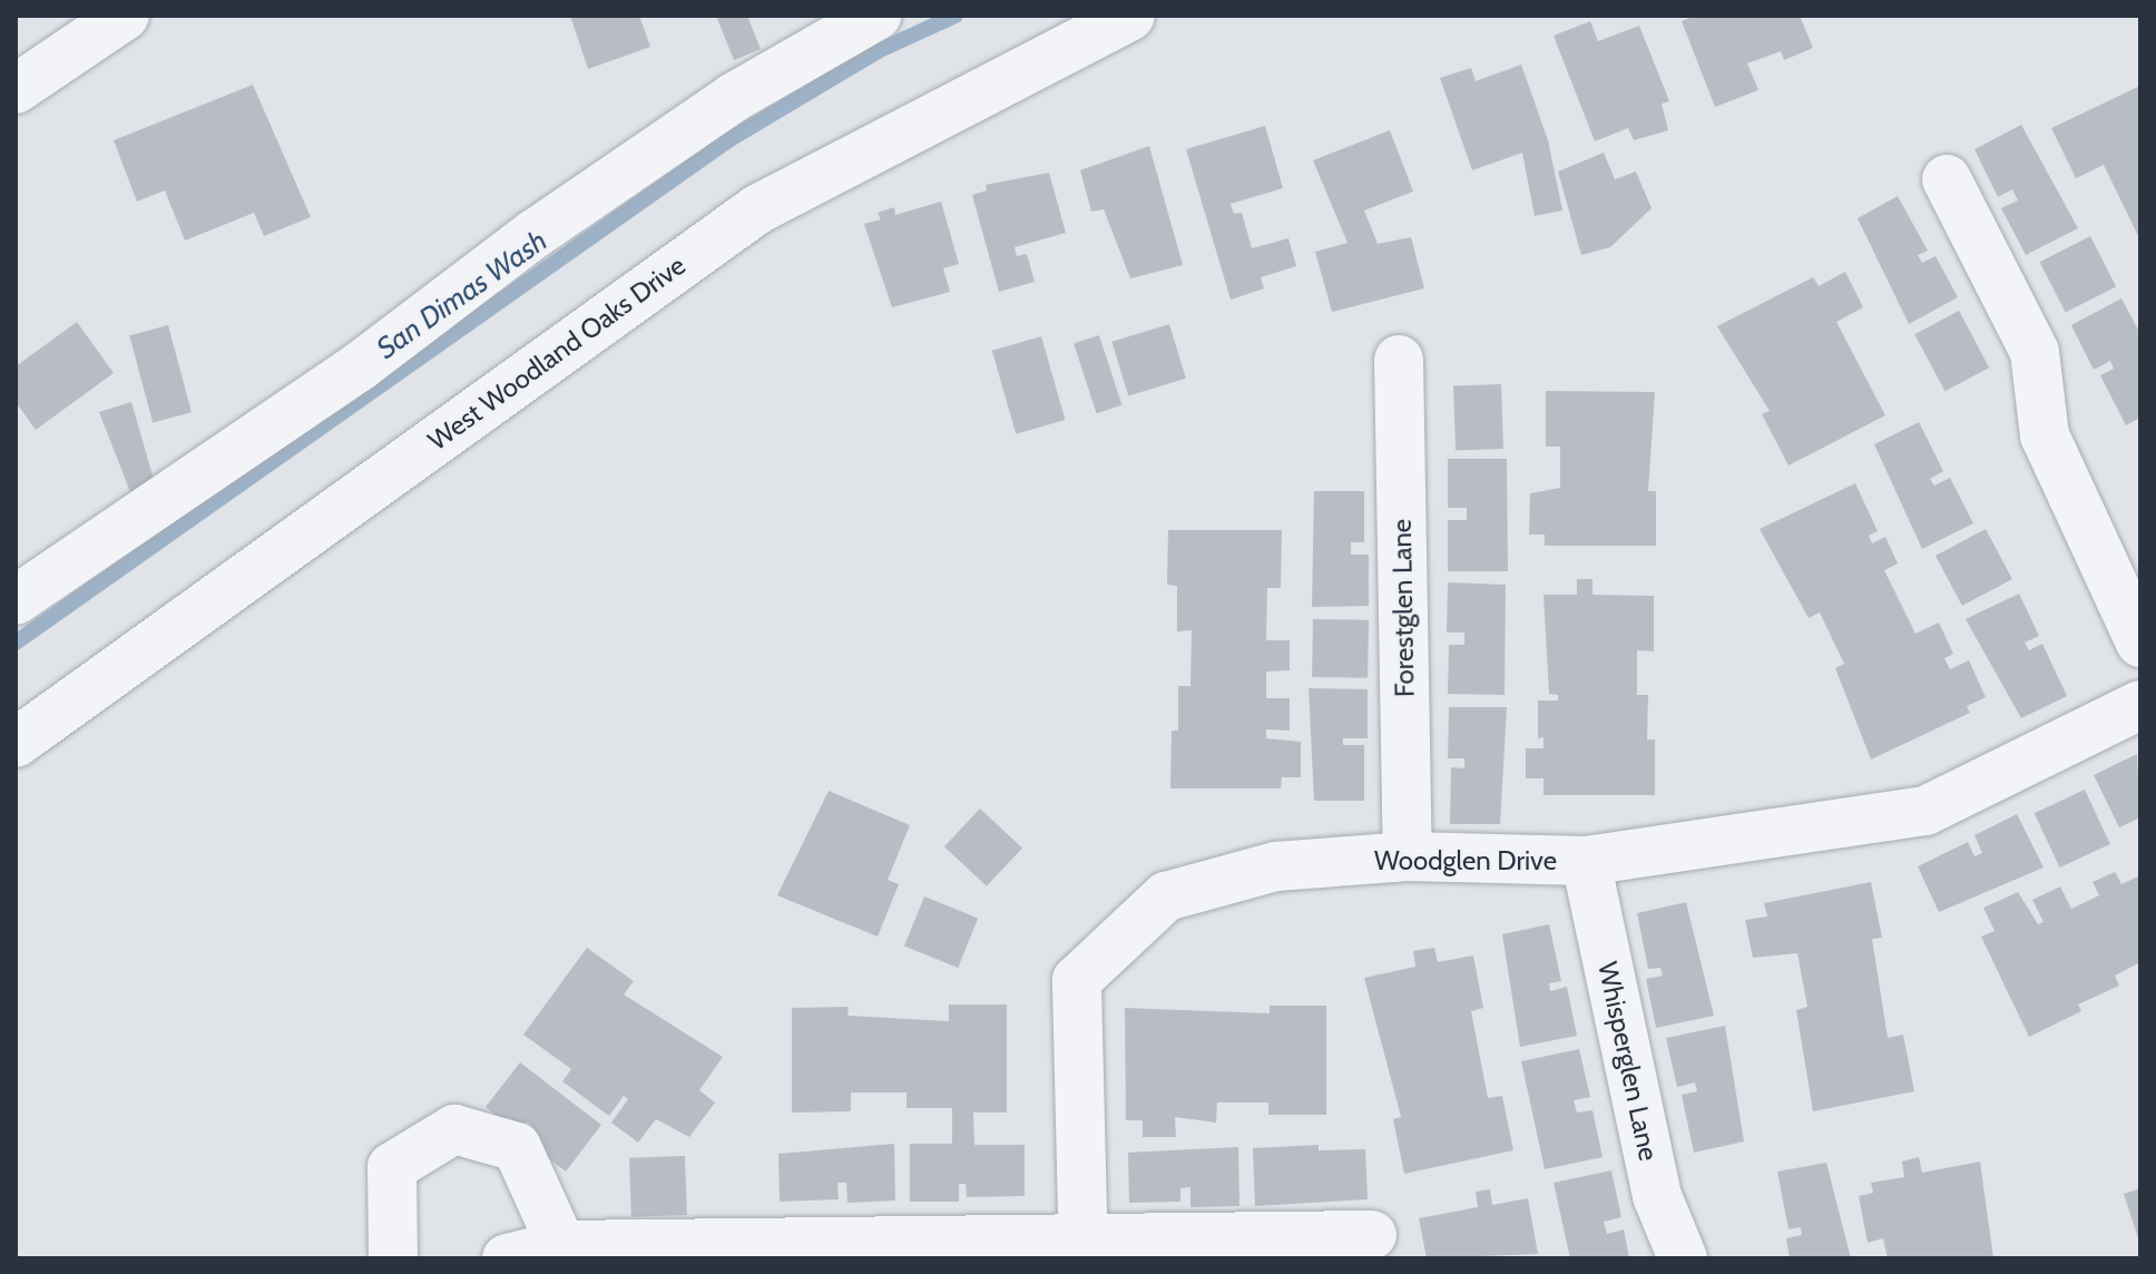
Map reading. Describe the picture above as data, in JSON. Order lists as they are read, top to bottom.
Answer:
{
  "streets": {
    "street": [
      "West Woodland Oaks Drive",
      "Forestglen Lane",
      "Woodglen Drive",
      "Whisperglen Lane"
    ]
  },
  "crossings": [
    ["Forestglen Lane", "Woodglen Drive"],
    ["Woodglen Drive", "Whisperglen Lane"]
  ],
  "water": ["San Dimas Wash"]
}
